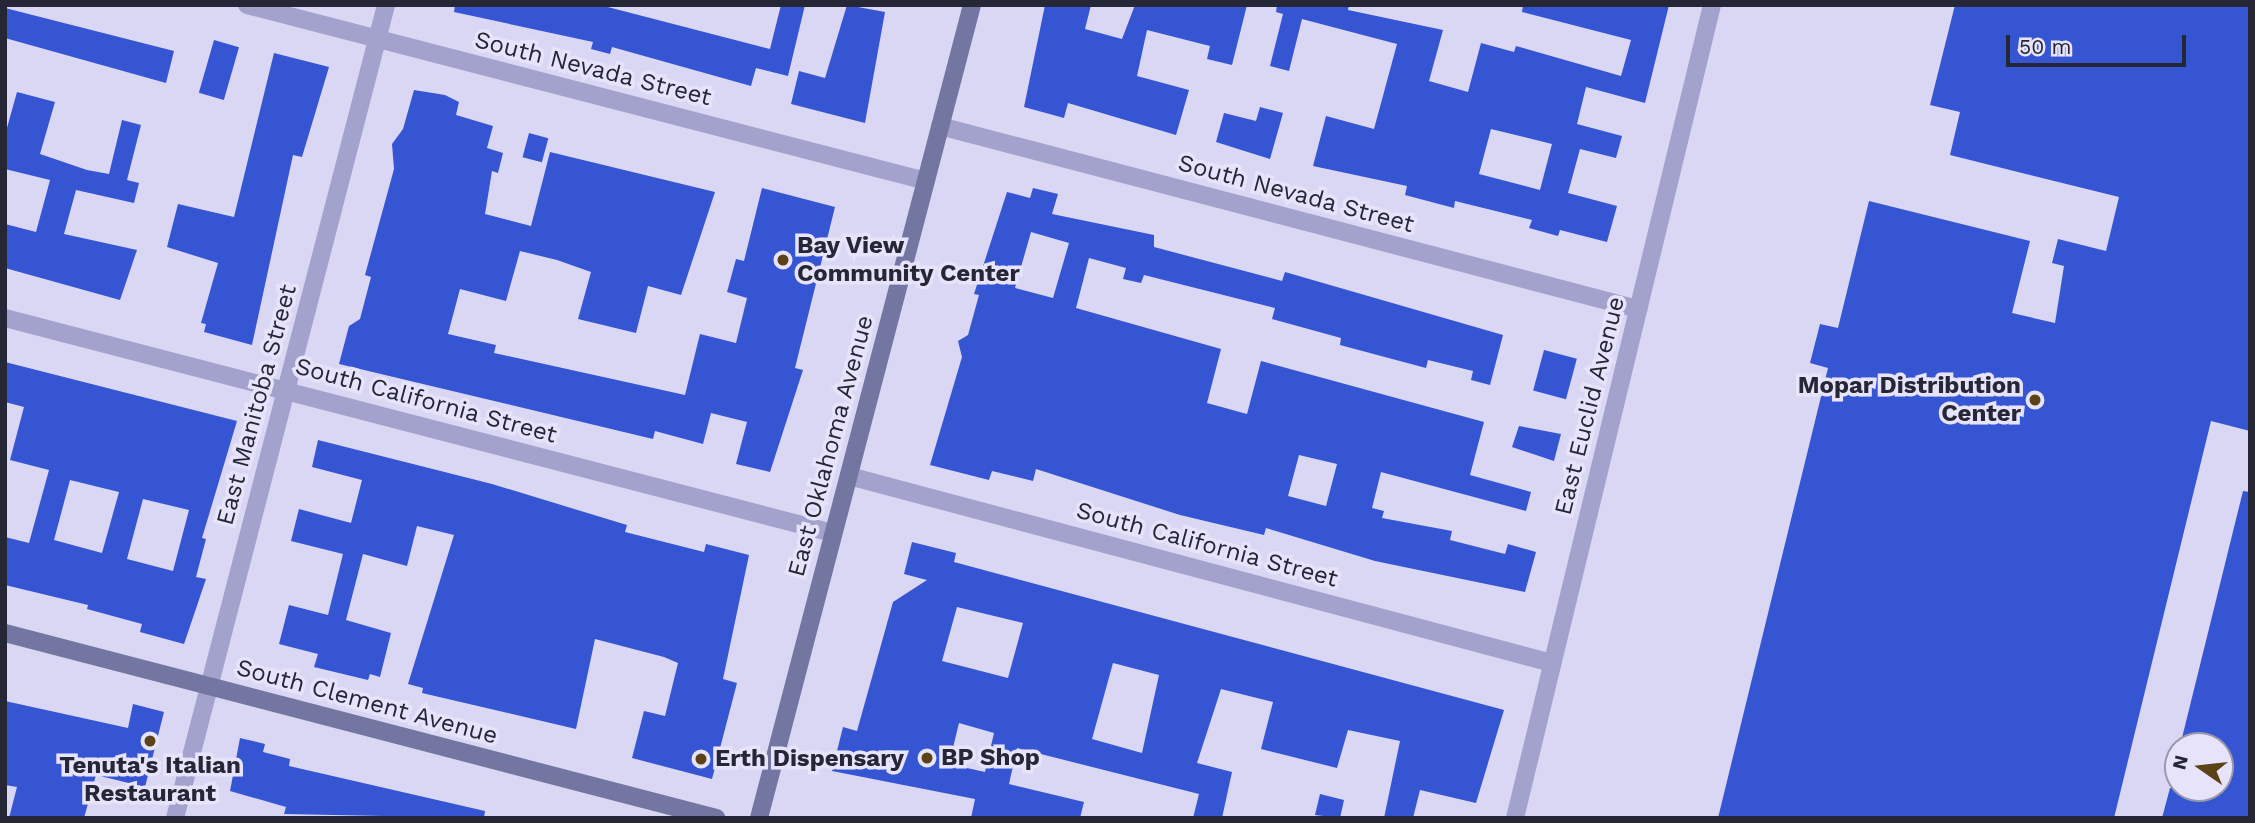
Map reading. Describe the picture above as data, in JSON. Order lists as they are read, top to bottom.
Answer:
{
  "streets": {
    "main road": ["East Oklahoma Avenue", "South Clement Avenue"],
    "street": [
      "South Nevada Street",
      "South California Street",
      "East Manitoba Street",
      "East Euclid Avenue"
    ]
  },
  "crossings": [
    ["South Nevada Street", "East Manitoba Street"],
    ["South Nevada Street", "East Euclid Avenue"],
    ["South Nevada Street", "East Oklahoma Avenue"],
    ["South California Street", "East Manitoba Street"],
    ["South California Street", "East Euclid Avenue"],
    ["South California Street", "East Oklahoma Avenue"],
    ["East Manitoba Street", "South Clement Avenue"]
  ],
  "places": [
    "Bay View Community Center",
    "Mopar Distribution Center",
    "Tenuta's Italian Restaurant",
    "BP Shop",
    "Erth Dispensary"
  ],
  "scale_bar": "50 m",
  "north": "left"
}
